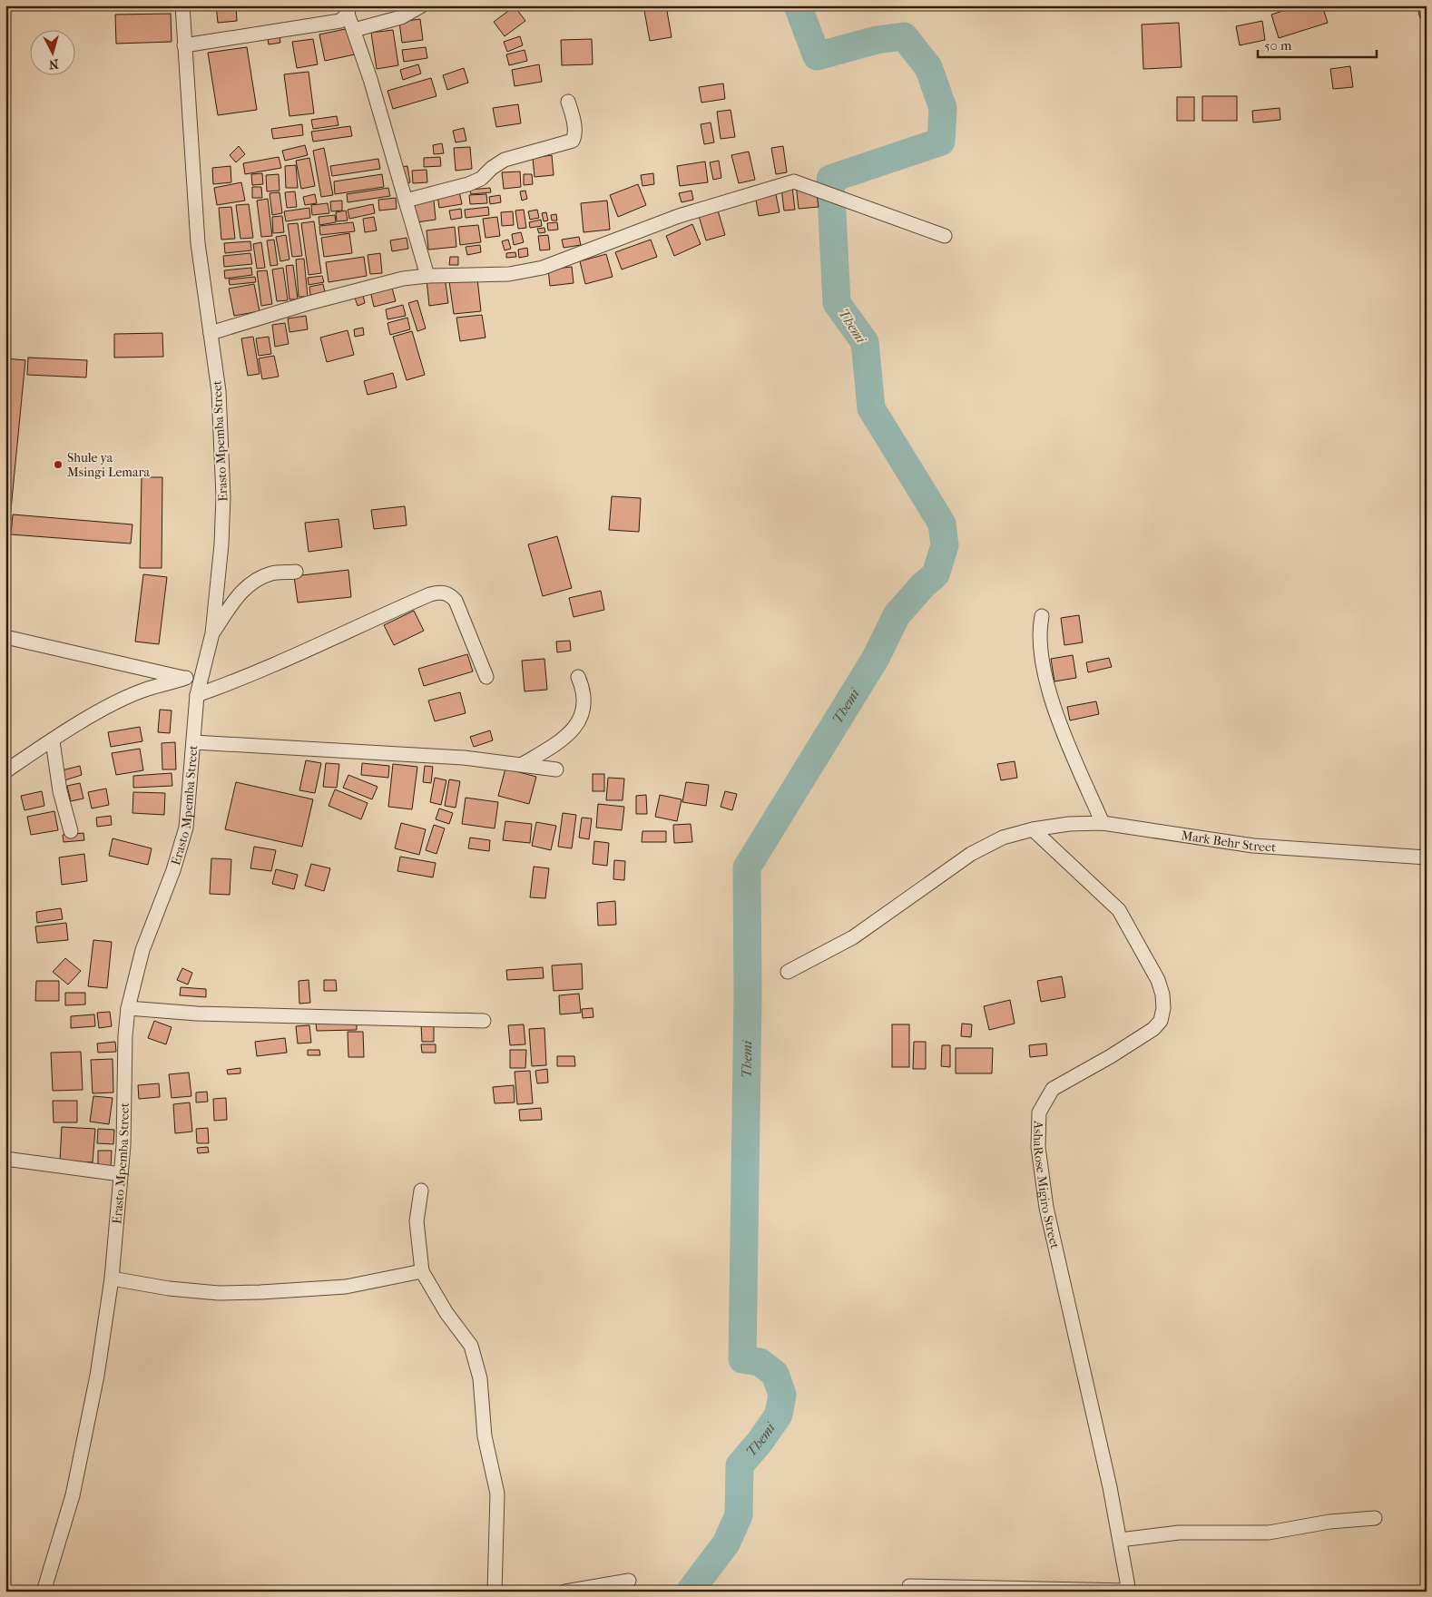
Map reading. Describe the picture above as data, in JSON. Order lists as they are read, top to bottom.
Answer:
{
  "streets": {
    "street": ["Erasto Mpemba Street", "Mark Behr Street", "AshaRose Migiro Street"]
  },
  "crossings": [
    ["Mark Behr Street", "AshaRose Migiro Street"]
  ],
  "water": ["Themi"],
  "places": ["Shule ya Msingi Lemara"],
  "scale_bar": "50 m",
  "north": "bottom"
}
